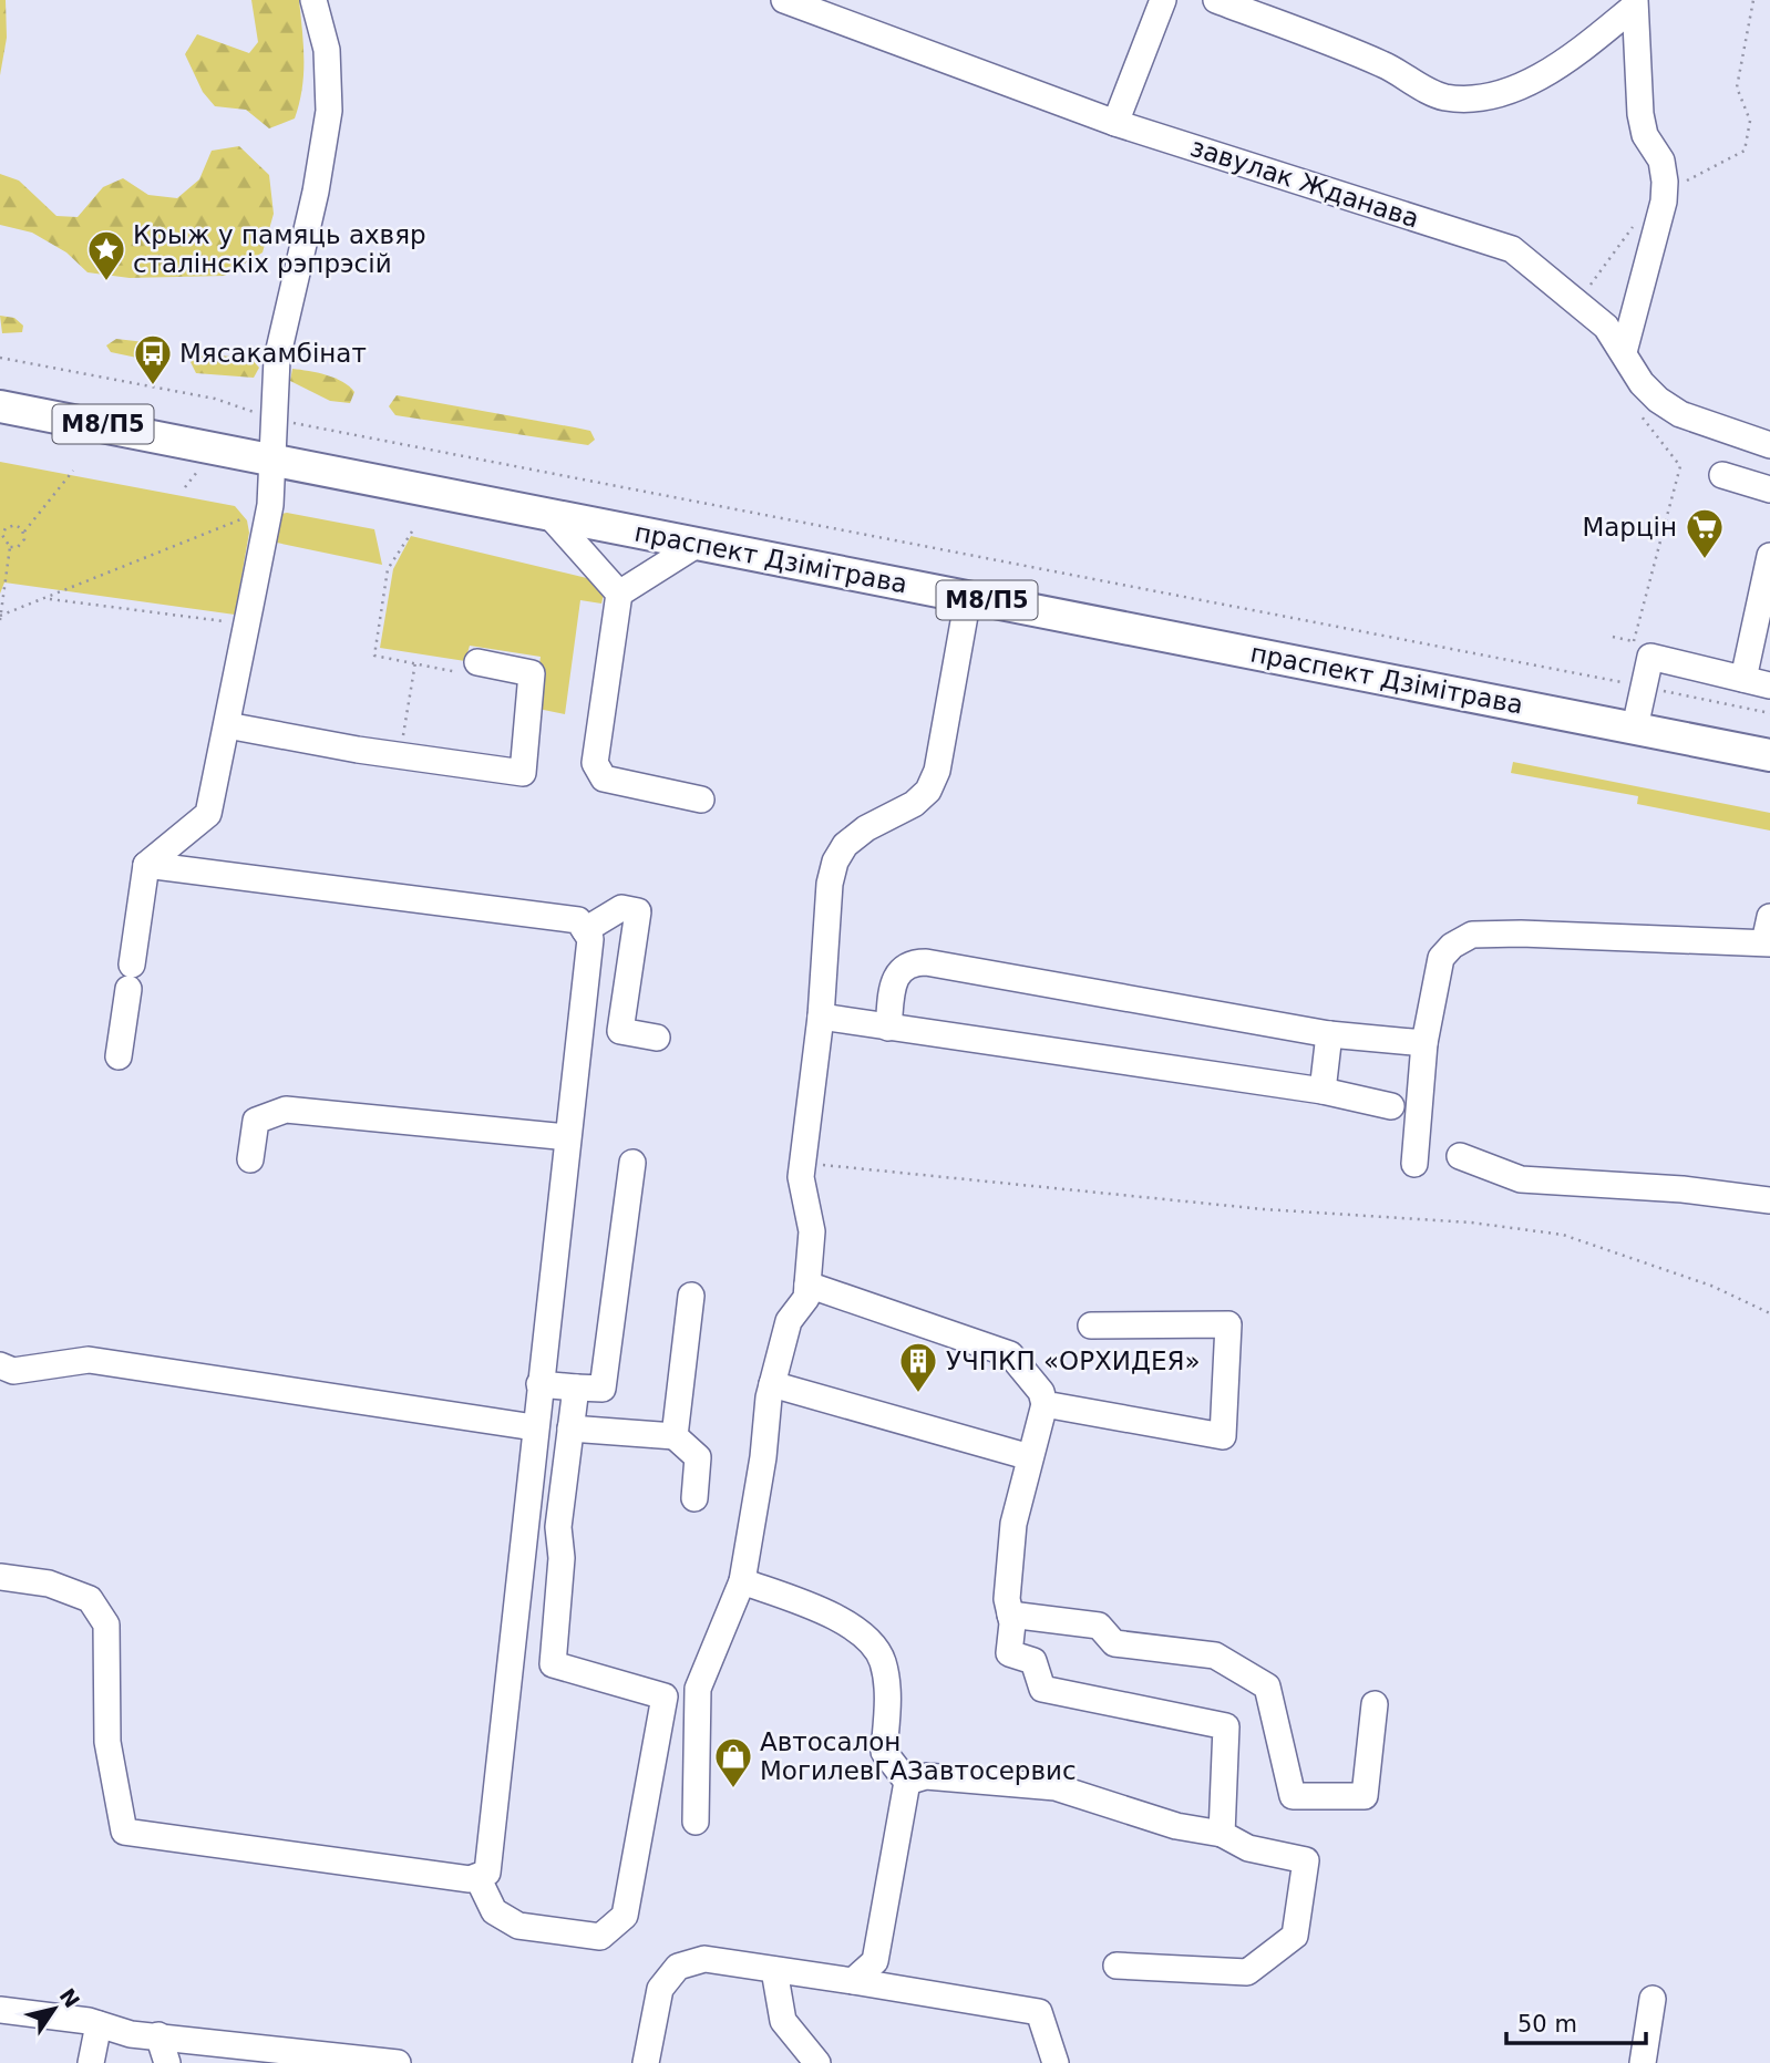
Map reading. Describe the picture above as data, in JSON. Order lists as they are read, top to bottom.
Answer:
{
  "streets": {
    "main road": ["М8/П5", "праспект Дзімітрава"],
    "street": ["завулак Жданава"]
  },
  "places": {
    "place": ["Крыж у памяць ахвяр сталінскіх рэпрэсій"],
    "bus stop": ["Мясакамбінат"],
    "supermarket": ["Марцін"],
    "building": ["УЧПКП «ОРХИДЕЯ»"],
    "shop": ["Автосалон МогилевГАЗавтосервис"]
  },
  "scale_bar": "50 m",
  "north": "top right"
}
